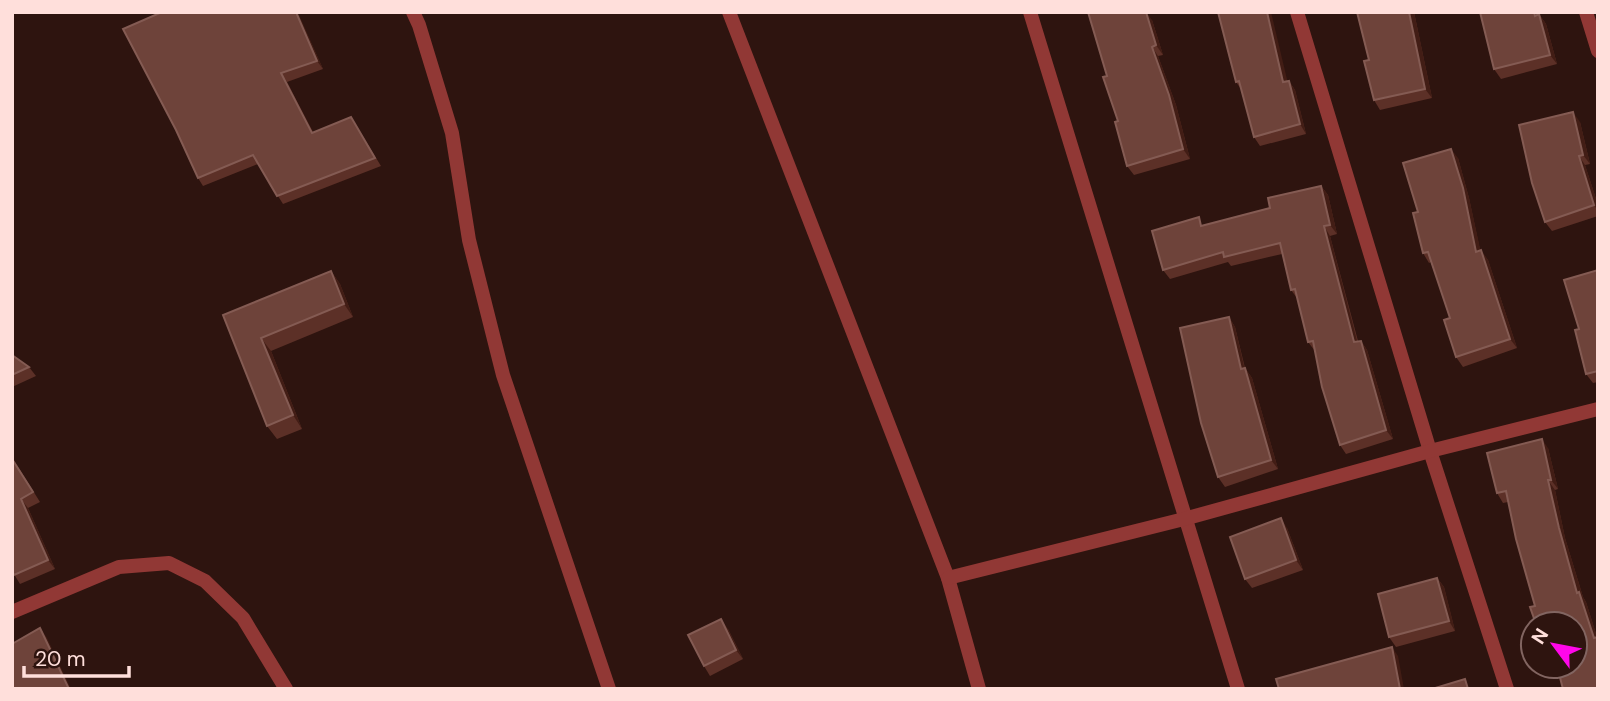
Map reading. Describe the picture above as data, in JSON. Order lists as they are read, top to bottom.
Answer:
{
  "scale_bar": "20 m",
  "north": "top left"
}
